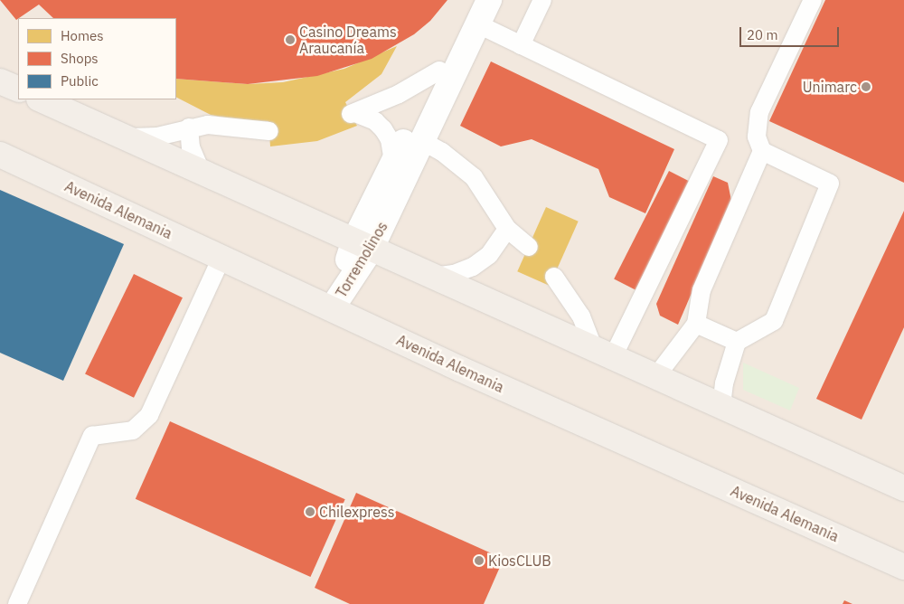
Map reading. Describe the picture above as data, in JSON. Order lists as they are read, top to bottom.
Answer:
{
  "streets": {
    "main road": ["Avenida Alemania"],
    "street": ["Torremolinos"]
  },
  "crossings": [
    ["Avenida Alemania", "Torremolinos"]
  ],
  "places": [
    "Casino Dreams Araucanía",
    "Unimarc",
    "Chilexpress",
    "KiosCLUB"
  ],
  "legend": ["Homes", "Shops", "Public"],
  "scale_bar": "20 m"
}
